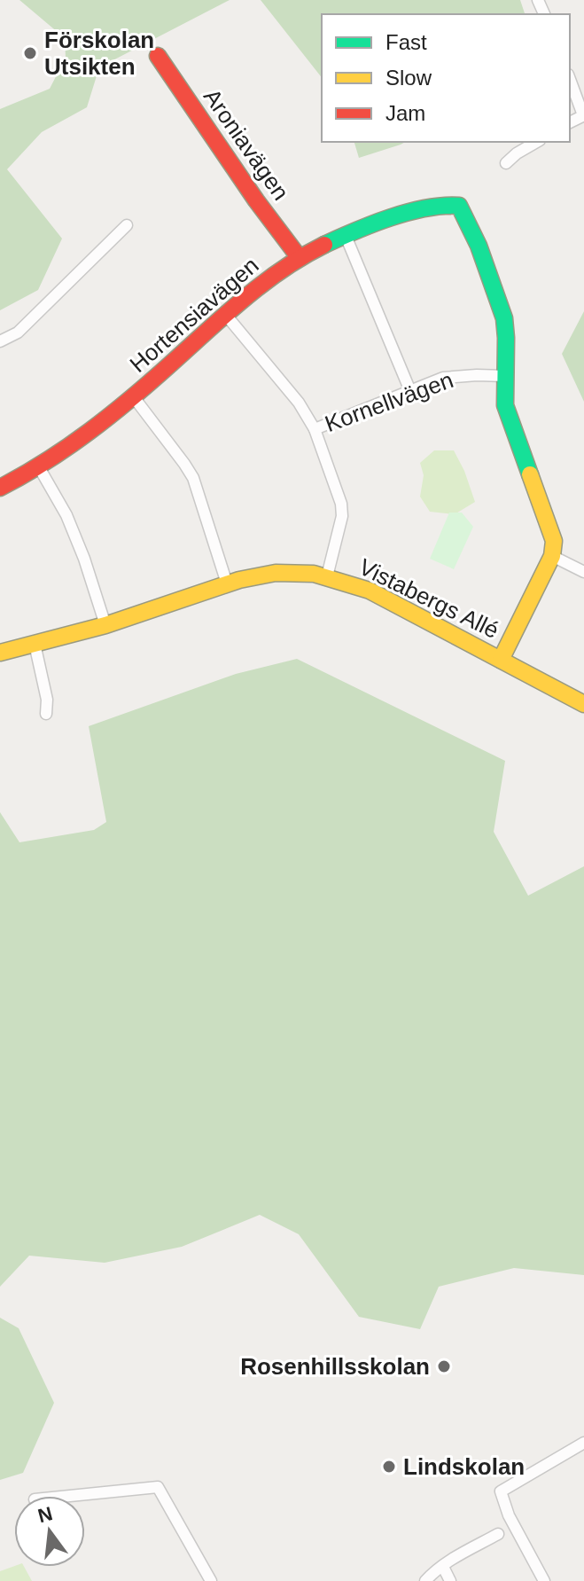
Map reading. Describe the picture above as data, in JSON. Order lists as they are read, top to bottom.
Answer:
{
  "streets": {
    "street": [
      "Aroniavägen",
      "Hortensiavägen",
      "Kornellvägen",
      "Vistabergs Allé"
    ]
  },
  "crossings": [
    ["Aroniavägen", "Hortensiavägen"],
    ["Hortensiavägen", "Kornellvägen"]
  ],
  "places": ["Förskolan Utsikten", "Rosenhillsskolan", "Lindskolan"],
  "legend": ["Fast", "Slow", "Jam"],
  "north": "top"
}
